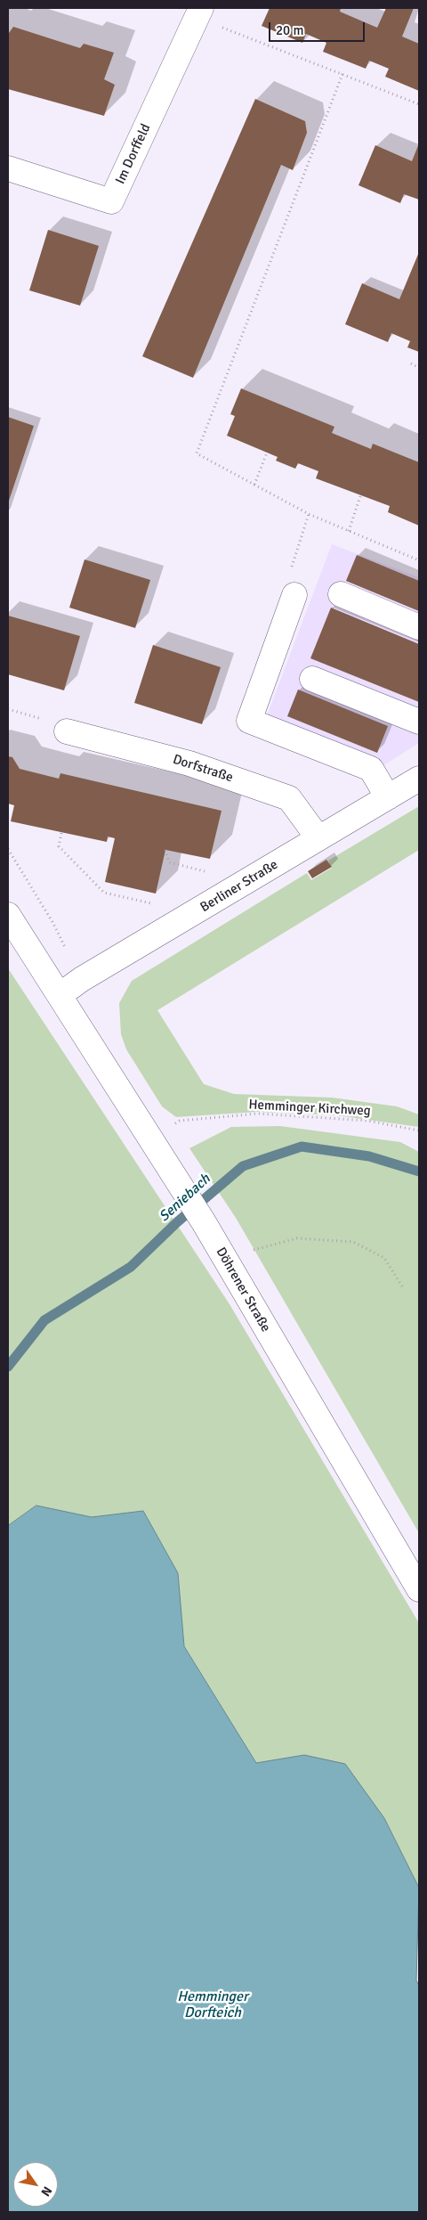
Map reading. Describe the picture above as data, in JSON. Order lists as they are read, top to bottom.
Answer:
{
  "streets": {
    "street": [
      "Im Dorffeld",
      "Dorfstraße",
      "Berliner Straße",
      "Döhrener Straße"
    ],
    "path": ["Hemminger Kirchweg"]
  },
  "crossings": [
    ["Dorfstraße", "Berliner Straße"],
    ["Berliner Straße", "Döhrener Straße"],
    ["Hemminger Kirchweg", "Döhrener Straße"]
  ],
  "water": ["Seniebach", "Hemminger Dorfteich"],
  "scale_bar": "20 m",
  "north": "bottom right"
}
